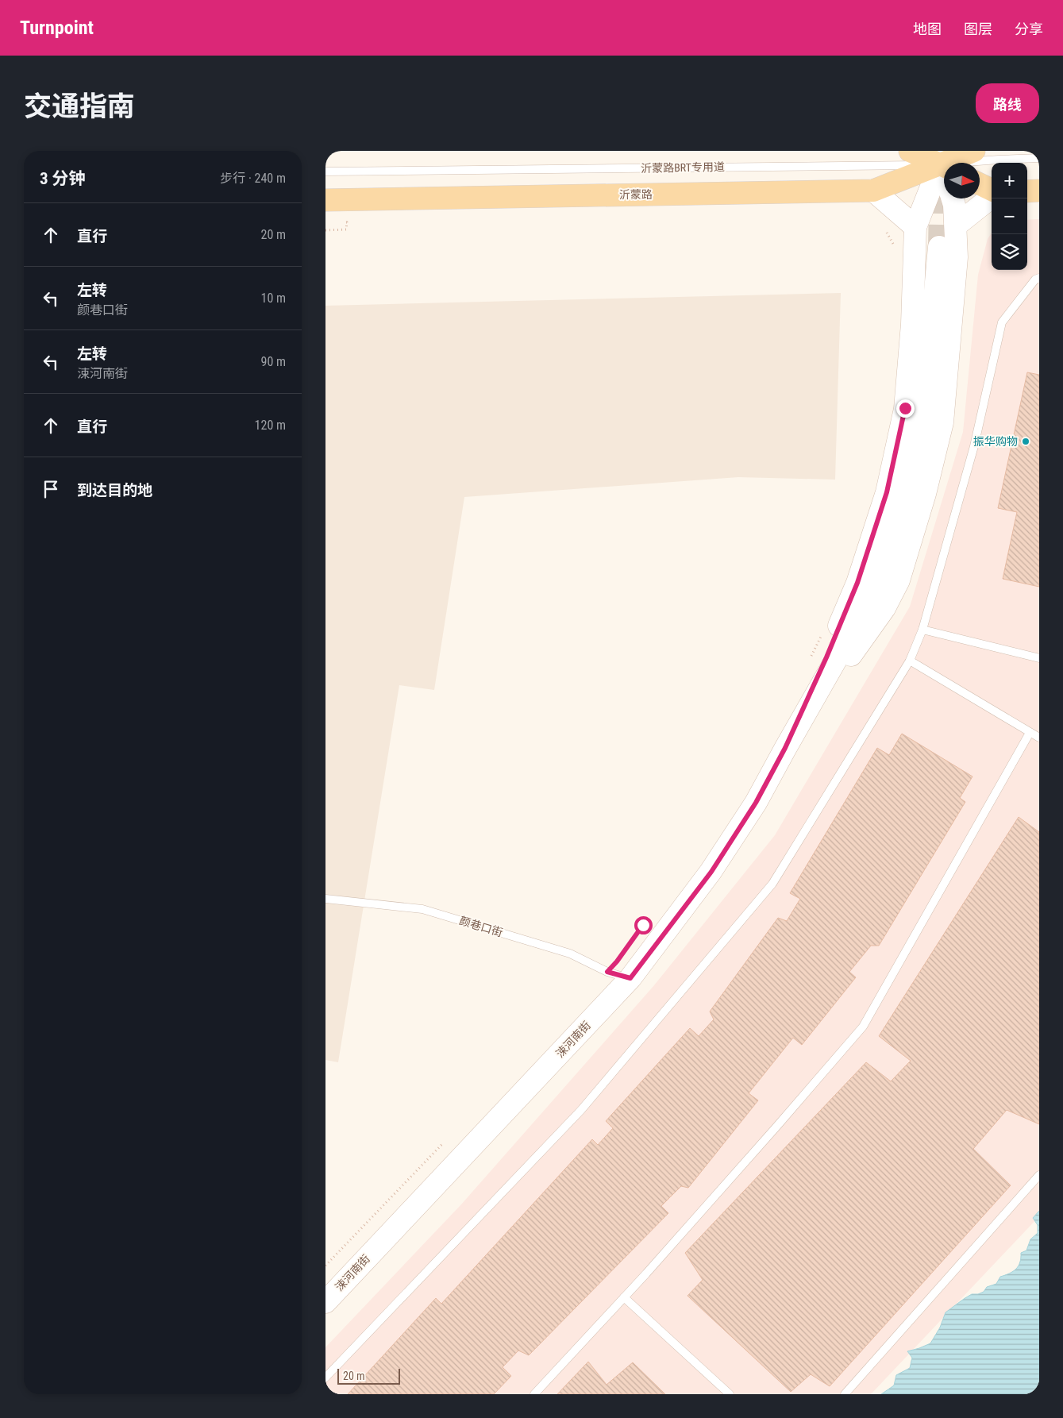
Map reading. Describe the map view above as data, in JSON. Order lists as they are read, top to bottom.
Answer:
{
  "streets": {
    "main road": ["沂蒙路", "涑河南街"],
    "lane": ["沂蒙路BRT专用道", "颜巷口街"]
  },
  "crossings": [
    ["沂蒙路BRT专用道", "沂蒙路"],
    ["颜巷口街", "涑河南街"]
  ],
  "places": ["振华购物"],
  "scale_bar": "20 m",
  "north": "right",
  "page": {
    "header": "Turnpoint",
    "nav": ["地图", "图层", "分享"],
    "title": "交通指南",
    "buttons": "路线",
    "heading": ["3 分钟", "步行 · 240 m"],
    "map_buttons": ["+", "−"],
    "list": [
      ["直行", "20 m"],
      ["左转", "颜巷口街", "10 m"],
      ["左转", "涑河南街", "90 m"],
      ["直行", "120 m"],
      "到达目的地"
    ],
    "scale": "20 m"
  }
}
